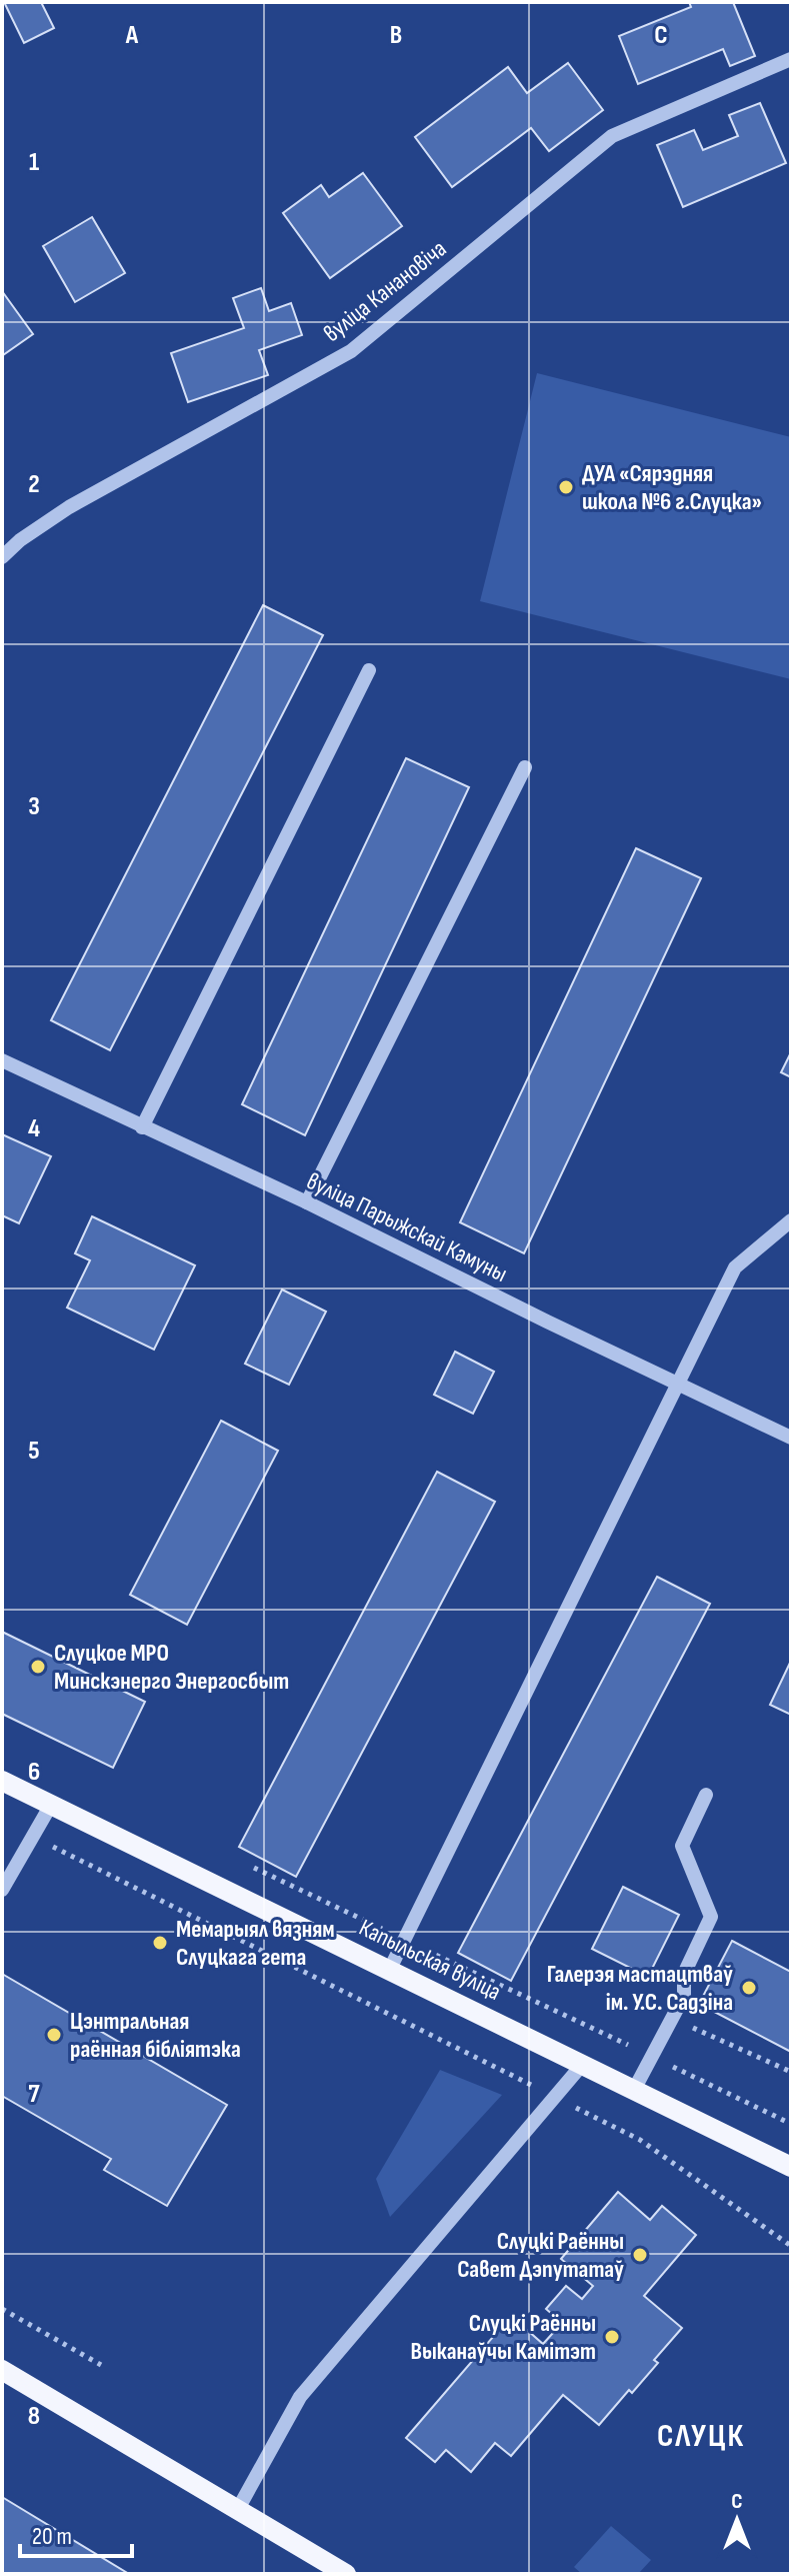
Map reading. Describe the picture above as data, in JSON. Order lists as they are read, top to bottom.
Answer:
{
  "streets": {
    "main road": ["Капыльская вуліца"],
    "street": ["вуліца Канановіча", "вуліца Парыжскай Камуны"]
  },
  "districts": ["СЛУЦК"],
  "places": [
    "ДУА «Сярэдняя школа №6 г.Слуцка»",
    "Слуцкое МРО Минскэнерго Энергосбыт",
    "Мемарыял вязням Слуцкага гета",
    "Галерэя мастацтваў ім. У.С. Садзіна",
    "Цэнтральная раённая бібліятэка",
    "Слуцкі Раённы Савет Дэпутатаў",
    "Слуцкі Раённы Выканаўчы Камітэт"
  ],
  "scale_bar": "20 m",
  "north": "top",
  "grid": {
    "columns": ["A", "B", "C"],
    "rows": [
      "1",
      "2",
      "3",
      "4",
      "5",
      "6",
      "7",
      "8"
    ]
  }
}
